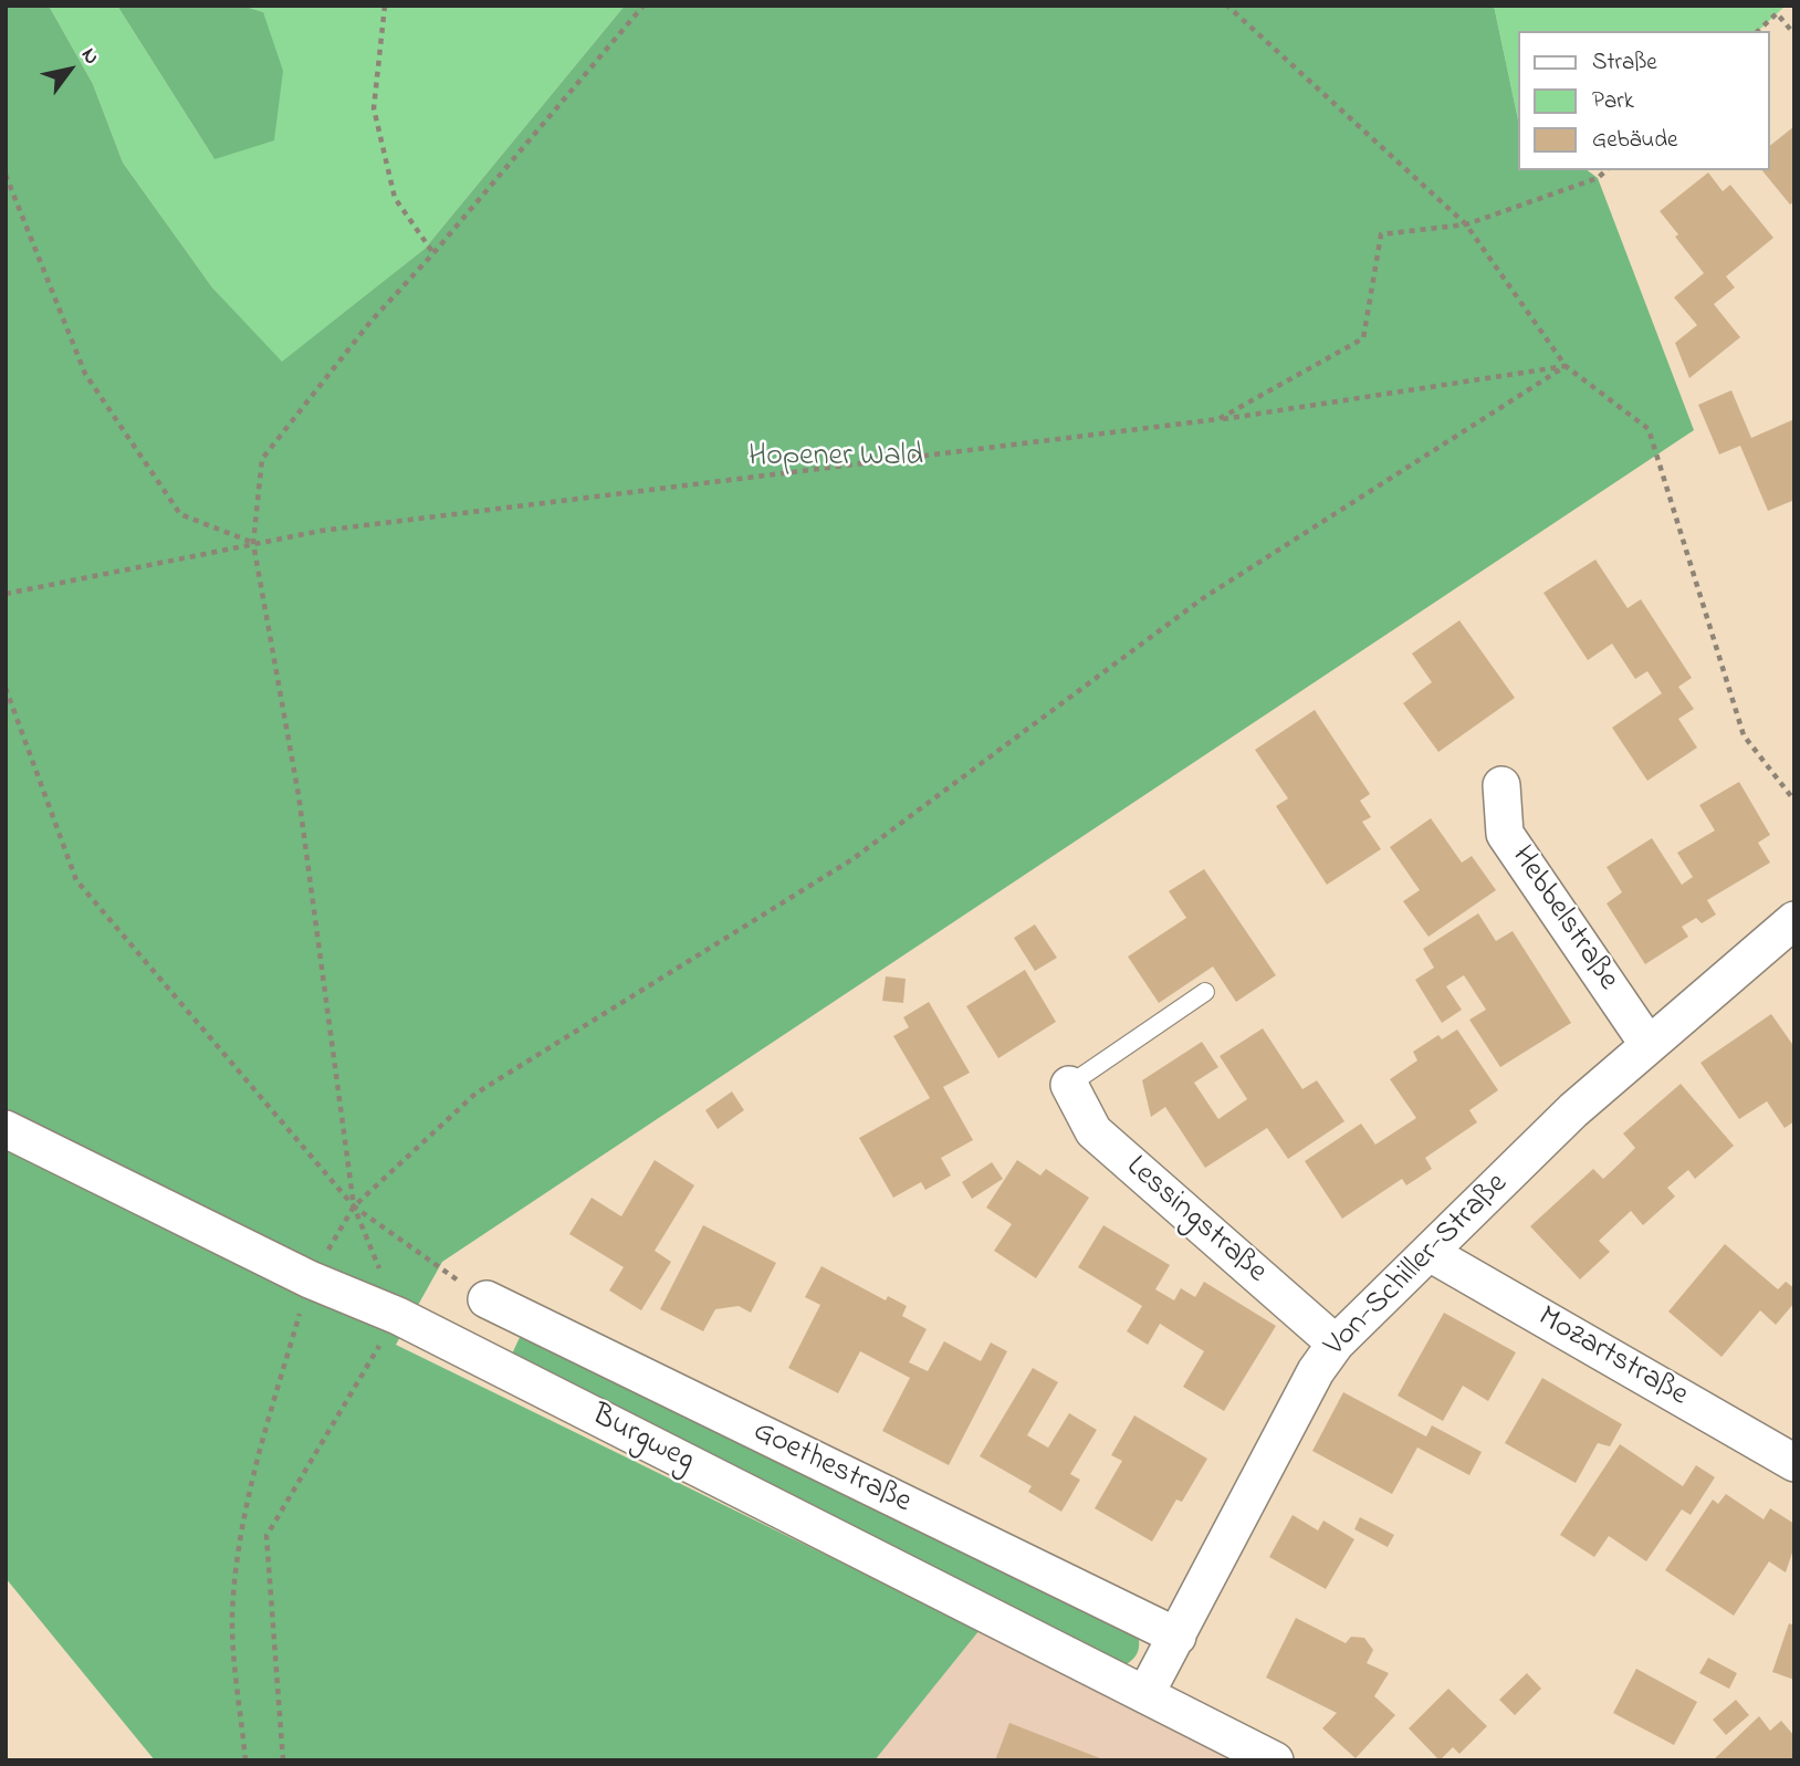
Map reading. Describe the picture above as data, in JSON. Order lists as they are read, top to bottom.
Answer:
{
  "streets": {
    "street": [
      "Hebbelstraße",
      "Lessingstraße",
      "Von-Schiller-Straße",
      "Mozartstraße",
      "Burgweg",
      "Goethestraße"
    ]
  },
  "crossings": [
    ["Hebbelstraße", "Von-Schiller-Straße"],
    ["Lessingstraße", "Von-Schiller-Straße"],
    ["Von-Schiller-Straße", "Mozartstraße"],
    ["Von-Schiller-Straße", "Burgweg"],
    ["Von-Schiller-Straße", "Goethestraße"]
  ],
  "parks": ["Hopener Wald"],
  "legend": ["Straße", "Park", "Gebäude"],
  "north": "top right"
}
